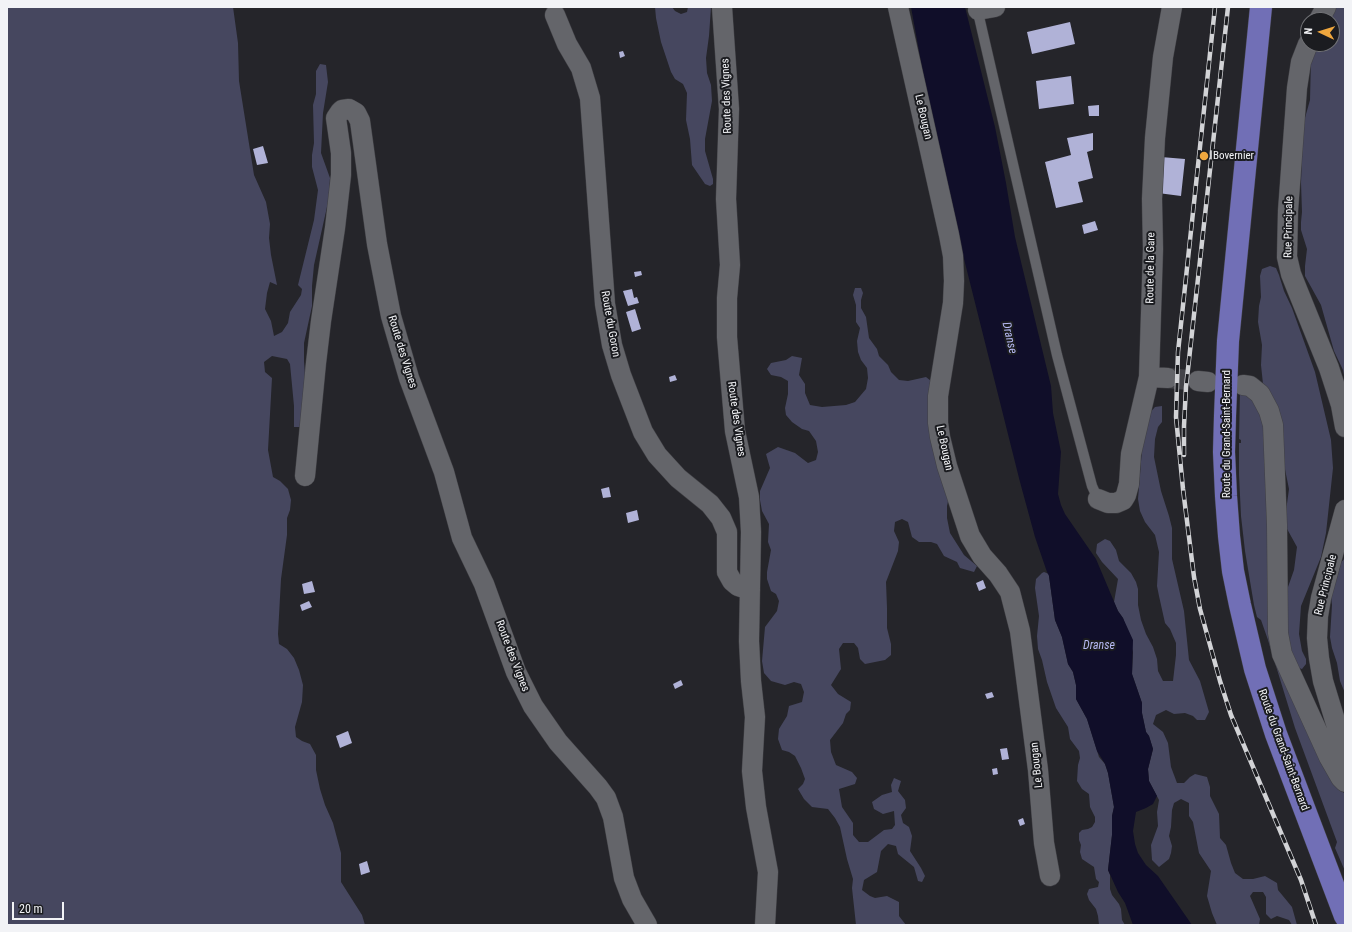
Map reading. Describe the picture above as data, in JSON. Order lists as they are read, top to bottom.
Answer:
{
  "streets": {
    "main road": ["Route du Grand-Saint-Bernard"],
    "street": [
      "Route des Vignes",
      "Le Bougan",
      "Rue Principale",
      "Route de la Gare",
      "Route du Goron"
    ]
  },
  "crossings": [
    ["Route des Vignes", "Route du Goron"]
  ],
  "water": ["Dranse"],
  "places": ["Bovernier"],
  "scale_bar": "20 m",
  "north": "left"
}
